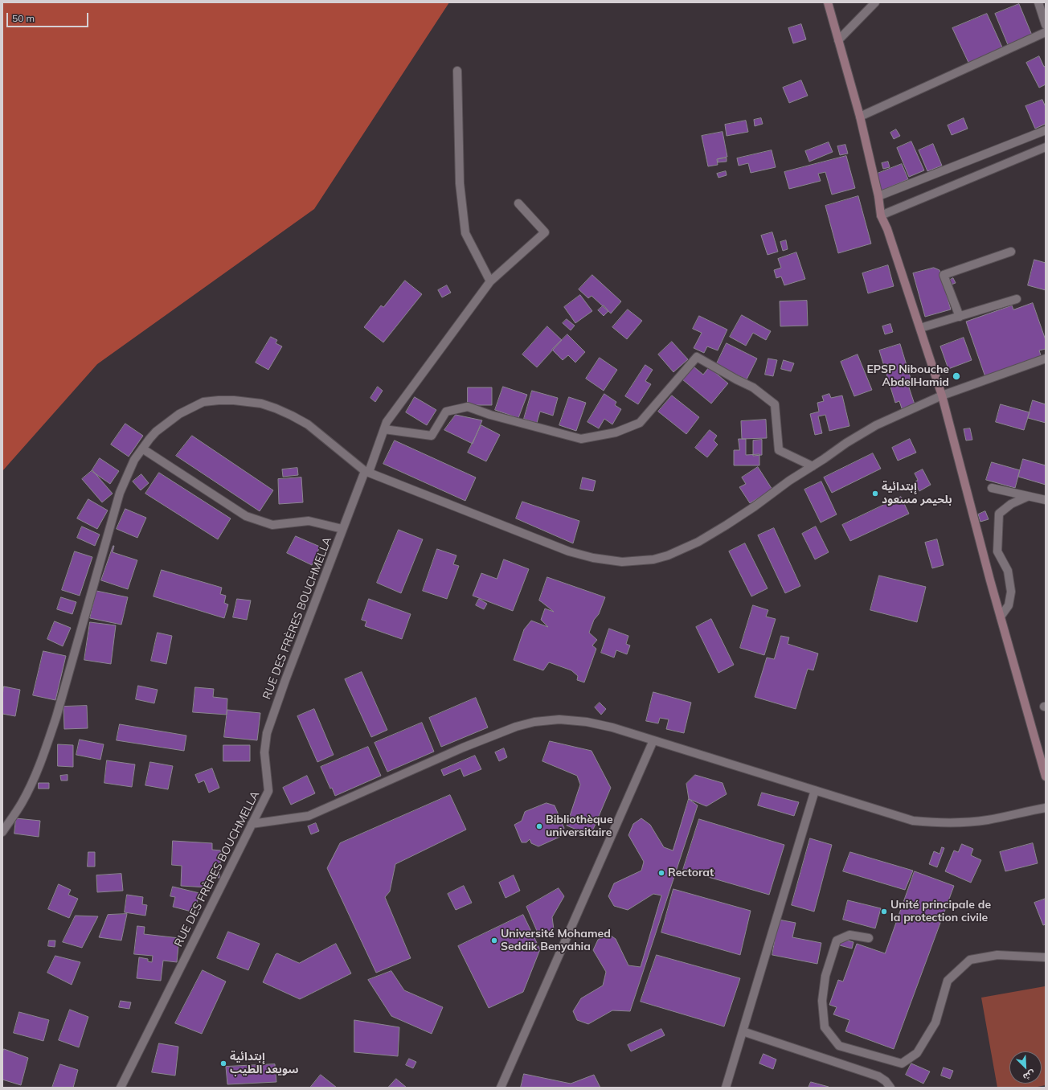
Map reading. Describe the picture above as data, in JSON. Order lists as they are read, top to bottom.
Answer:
{
  "streets": {
    "street": ["RUE DES FRÈRES BOUCHMELLA"]
  },
  "places": [
    "EPSP Nibouche AbdelHamid",
    "إبتدائية بلحيمر مسعود",
    "Bibliothèque universitaire",
    "Rectorat",
    "Unité principale de la protection civile",
    "Université Mohamed Seddik Benyahia",
    "إبتدائية سويعد الطيب"
  ],
  "scale_bar": "50 m",
  "north": "bottom right"
}
